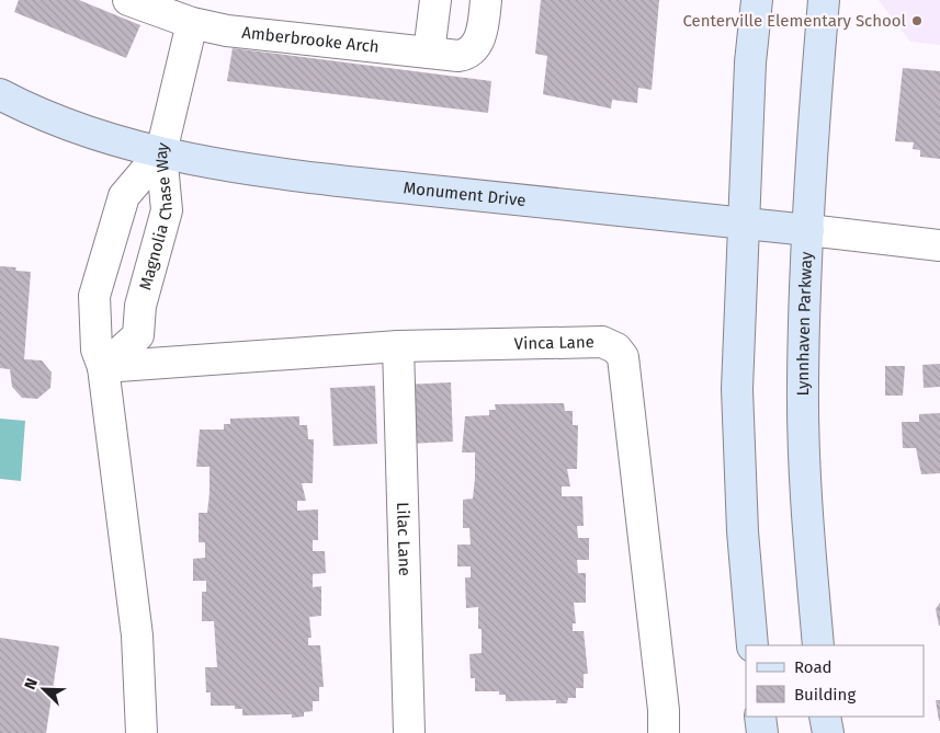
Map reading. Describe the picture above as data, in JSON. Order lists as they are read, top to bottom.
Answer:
{
  "streets": {
    "main road": ["Monument Drive", "Lynnhaven Parkway"],
    "street": [
      "Amberbrooke Arch",
      "Magnolia Chase Way",
      "Vinca Lane",
      "Lilac Lane"
    ]
  },
  "crossings": [
    ["Monument Drive", "Magnolia Chase Way"],
    ["Monument Drive", "Lynnhaven Parkway"],
    ["Magnolia Chase Way", "Vinca Lane"],
    ["Vinca Lane", "Lilac Lane"]
  ],
  "places": ["Centerville Elementary School"],
  "legend": ["Road", "Building"],
  "north": "top left"
}
